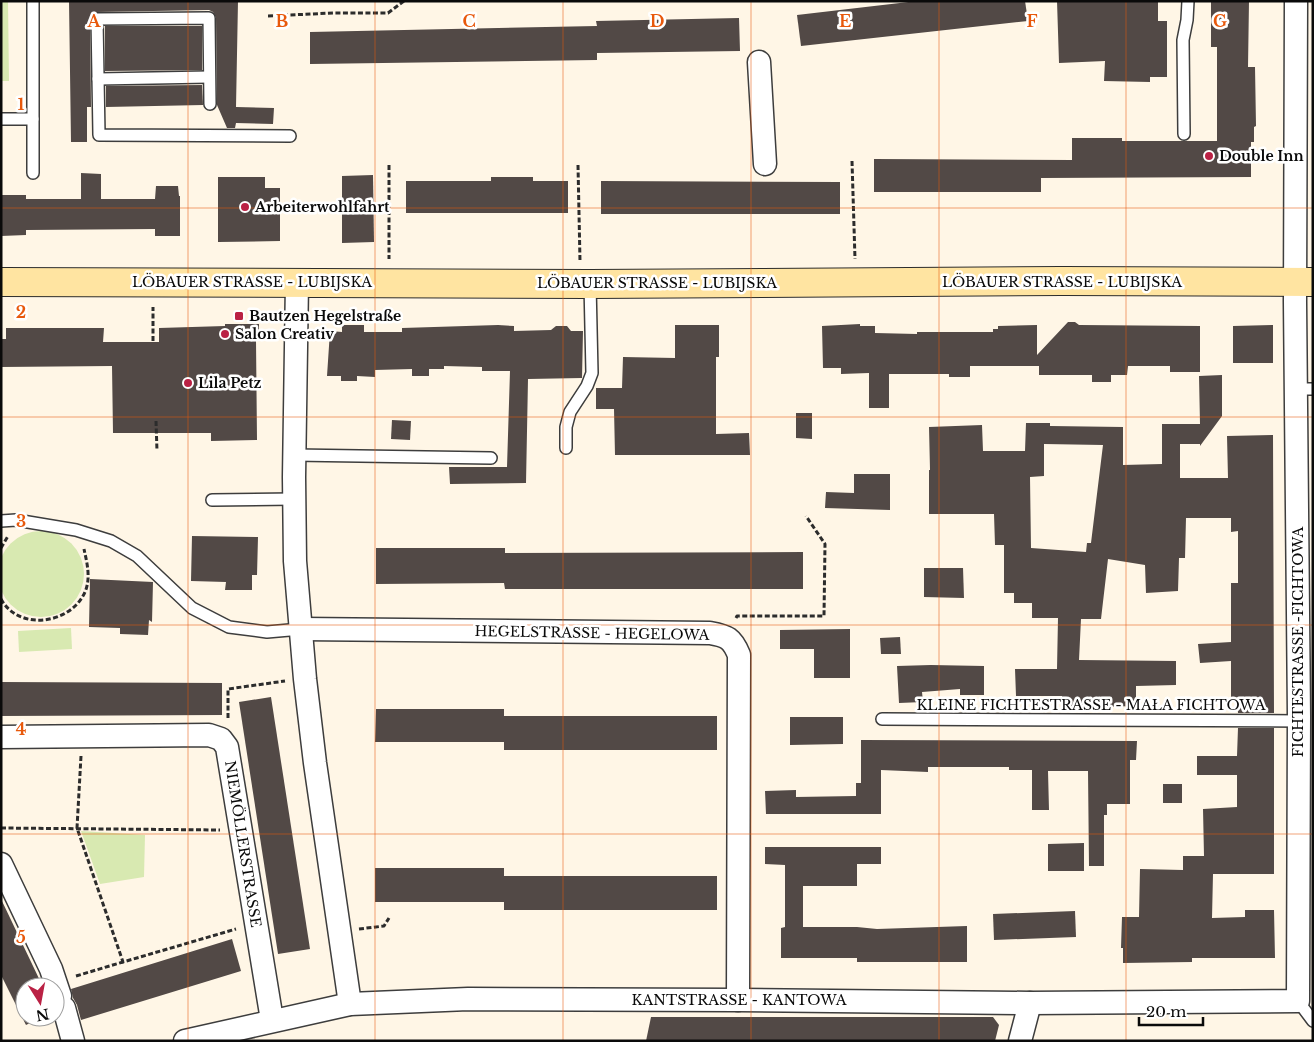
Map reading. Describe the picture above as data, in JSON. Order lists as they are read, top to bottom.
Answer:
{
  "streets": {
    "main road": ["LÖBAUER STRASSE - LUBIJSKA"],
    "street": [
      "HEGELSTRASSE - HEGELOWA",
      "FICHTESTRASSE -FICHTOWA",
      "NIEMÖLLERSTRASSE",
      "KANTSTRASSE - KANTOWA"
    ],
    "lane": ["KLEINE FICHTESTRASSE - MAŁA FICHTOWA"]
  },
  "crossings": [
    ["LÖBAUER STRASSE - LUBIJSKA", "FICHTESTRASSE -FICHTOWA"],
    ["HEGELSTRASSE - HEGELOWA", "KANTSTRASSE - KANTOWA"],
    ["FICHTESTRASSE -FICHTOWA", "KLEINE FICHTESTRASSE - MAŁA FICHTOWA"],
    ["FICHTESTRASSE -FICHTOWA", "KANTSTRASSE - KANTOWA"],
    ["NIEMÖLLERSTRASSE", "KANTSTRASSE - KANTOWA"]
  ],
  "places": {
    "other": [
      "Double Inn",
      "Arbeiterwohlfahrt",
      "Salon Creativ",
      "Lila Petz"
    ],
    "transit": ["Bautzen Hegelstraße"]
  },
  "scale_bar": "20 m",
  "north": "bottom",
  "grid": {
    "columns": [
      "A",
      "B",
      "C",
      "D",
      "E",
      "F",
      "G"
    ],
    "rows": [
      "1",
      "2",
      "3",
      "4",
      "5"
    ]
  }
}
